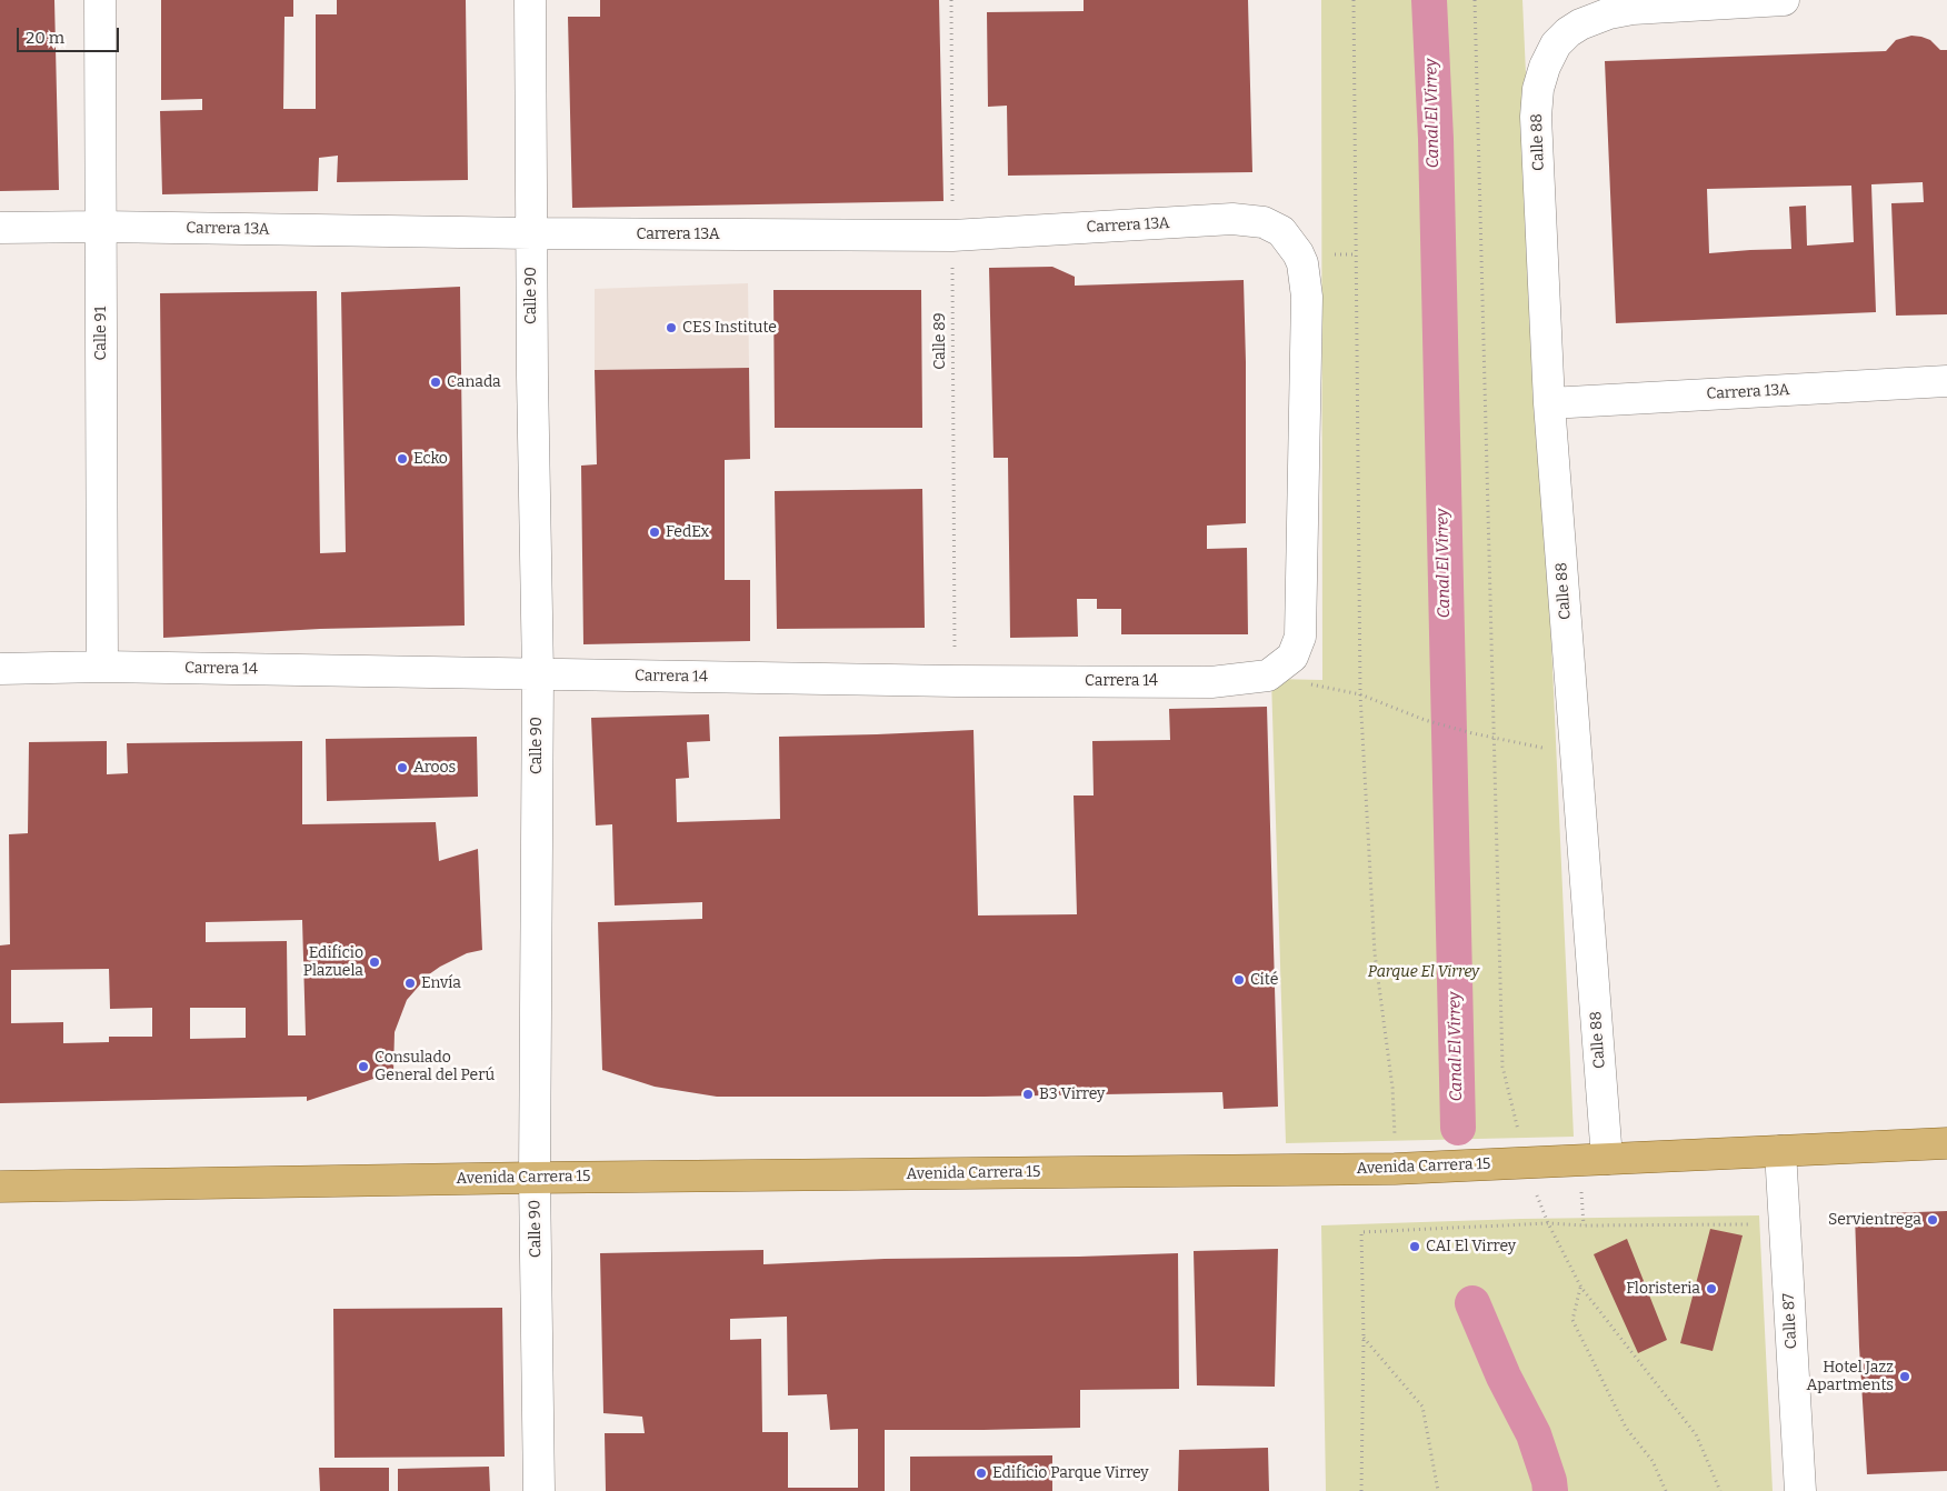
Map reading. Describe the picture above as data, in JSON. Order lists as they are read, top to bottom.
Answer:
{
  "streets": {
    "main road": ["Avenida Carrera 15"],
    "street": [
      "Calle 88",
      "Carrera 13A",
      "Calle 90",
      "Calle 91",
      "Carrera 14",
      "Calle 87"
    ],
    "path": ["Calle 89"]
  },
  "crossings": [
    ["Calle 88", "Carrera 13A"],
    ["Calle 88", "Avenida Carrera 15"],
    ["Carrera 13A", "Calle 90"],
    ["Carrera 13A", "Calle 91"],
    ["Carrera 13A", "Calle 89"],
    ["Carrera 13A", "Carrera 14"],
    ["Calle 90", "Carrera 14"],
    ["Calle 90", "Avenida Carrera 15"],
    ["Calle 91", "Carrera 14"],
    ["Calle 89", "Carrera 14"],
    ["Avenida Carrera 15", "Calle 87"]
  ],
  "water": ["Canal El Virrey"],
  "parks": ["Parque El Virrey"],
  "places": [
    "CES Institute",
    "Canada",
    "Ecko",
    "FedEx",
    "Aroos",
    "Edificio Plazuela",
    "Cité",
    "Envía",
    "Consulado General del Perú",
    "B3 Virrey",
    "Servientrega",
    "CAI El Virrey",
    "Floristeria",
    "Hotel Jazz Apartments",
    "Edificio Parque Virrey"
  ],
  "scale_bar": "20 m"
}
